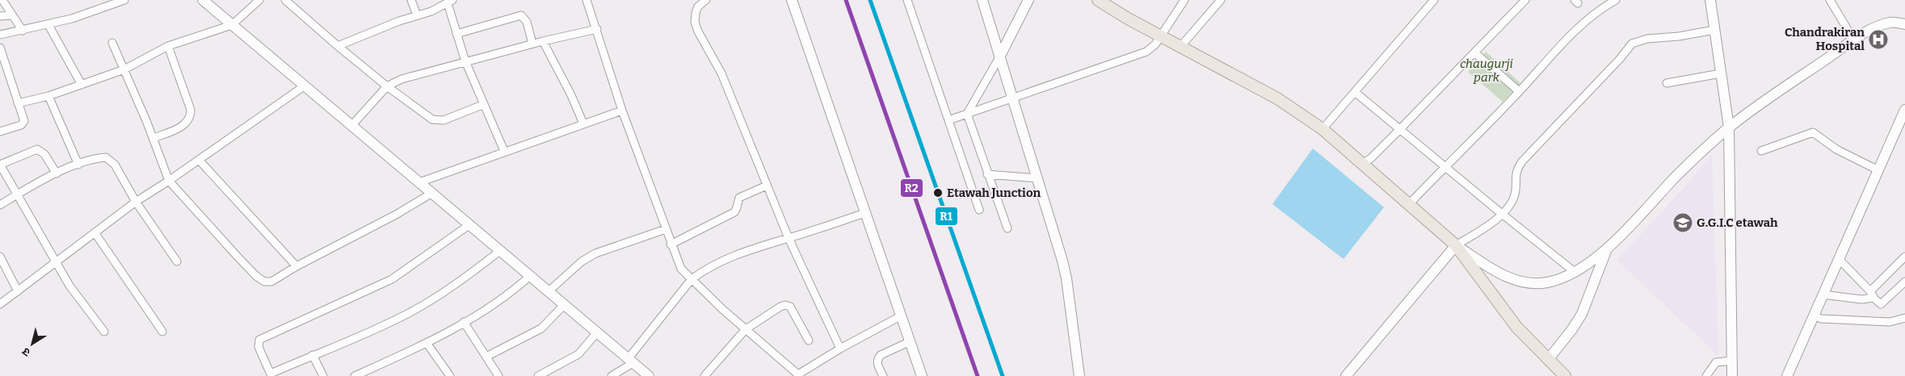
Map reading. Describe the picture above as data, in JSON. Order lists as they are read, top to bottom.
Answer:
{
  "parks": ["chaugurji park"],
  "places": {
    "hospital": ["Chandrakiran Hospital"],
    "other": ["Etawah Junction"],
    "school or university": ["G.G.I.C etawah"]
  },
  "lines": ["transit line R1", "transit line R2"],
  "north": "bottom left"
}
